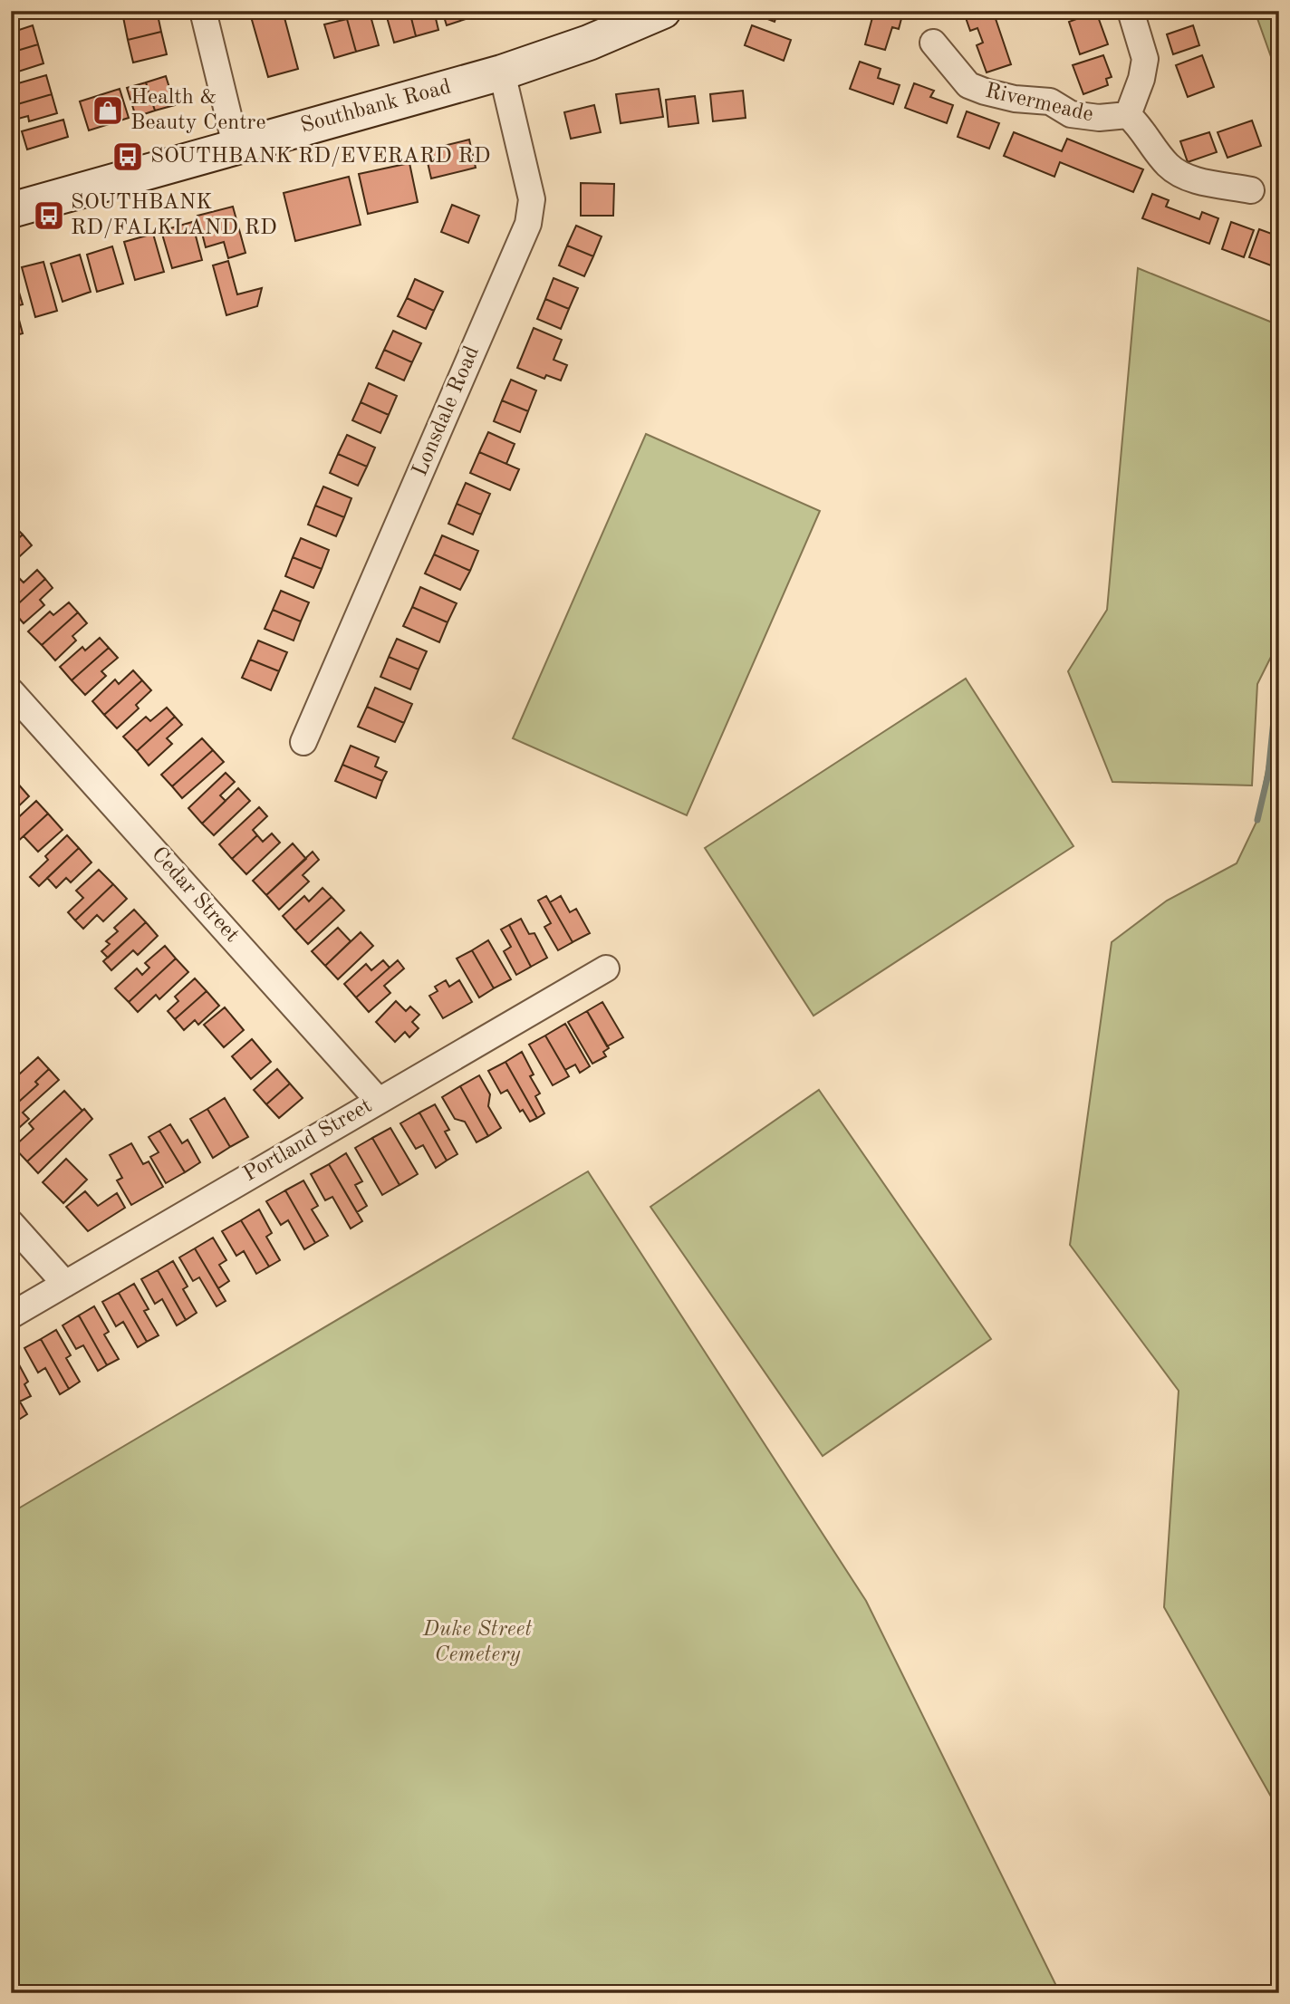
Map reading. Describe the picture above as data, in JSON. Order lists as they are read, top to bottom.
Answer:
{
  "streets": {
    "street": [
      "Rivermeade",
      "Southbank Road",
      "Lonsdale Road",
      "Cedar Street",
      "Portland Street"
    ]
  },
  "crossings": [
    ["Southbank Road", "Lonsdale Road"],
    ["Cedar Street", "Portland Street"]
  ],
  "parks": ["Duke Street Cemetery"],
  "places": {
    "shop": ["Health & Beauty Centre"],
    "bus stop": ["SOUTHBANK RD/EVERARD RD", "SOUTHBANK RD/FALKLAND RD"]
  }
}
